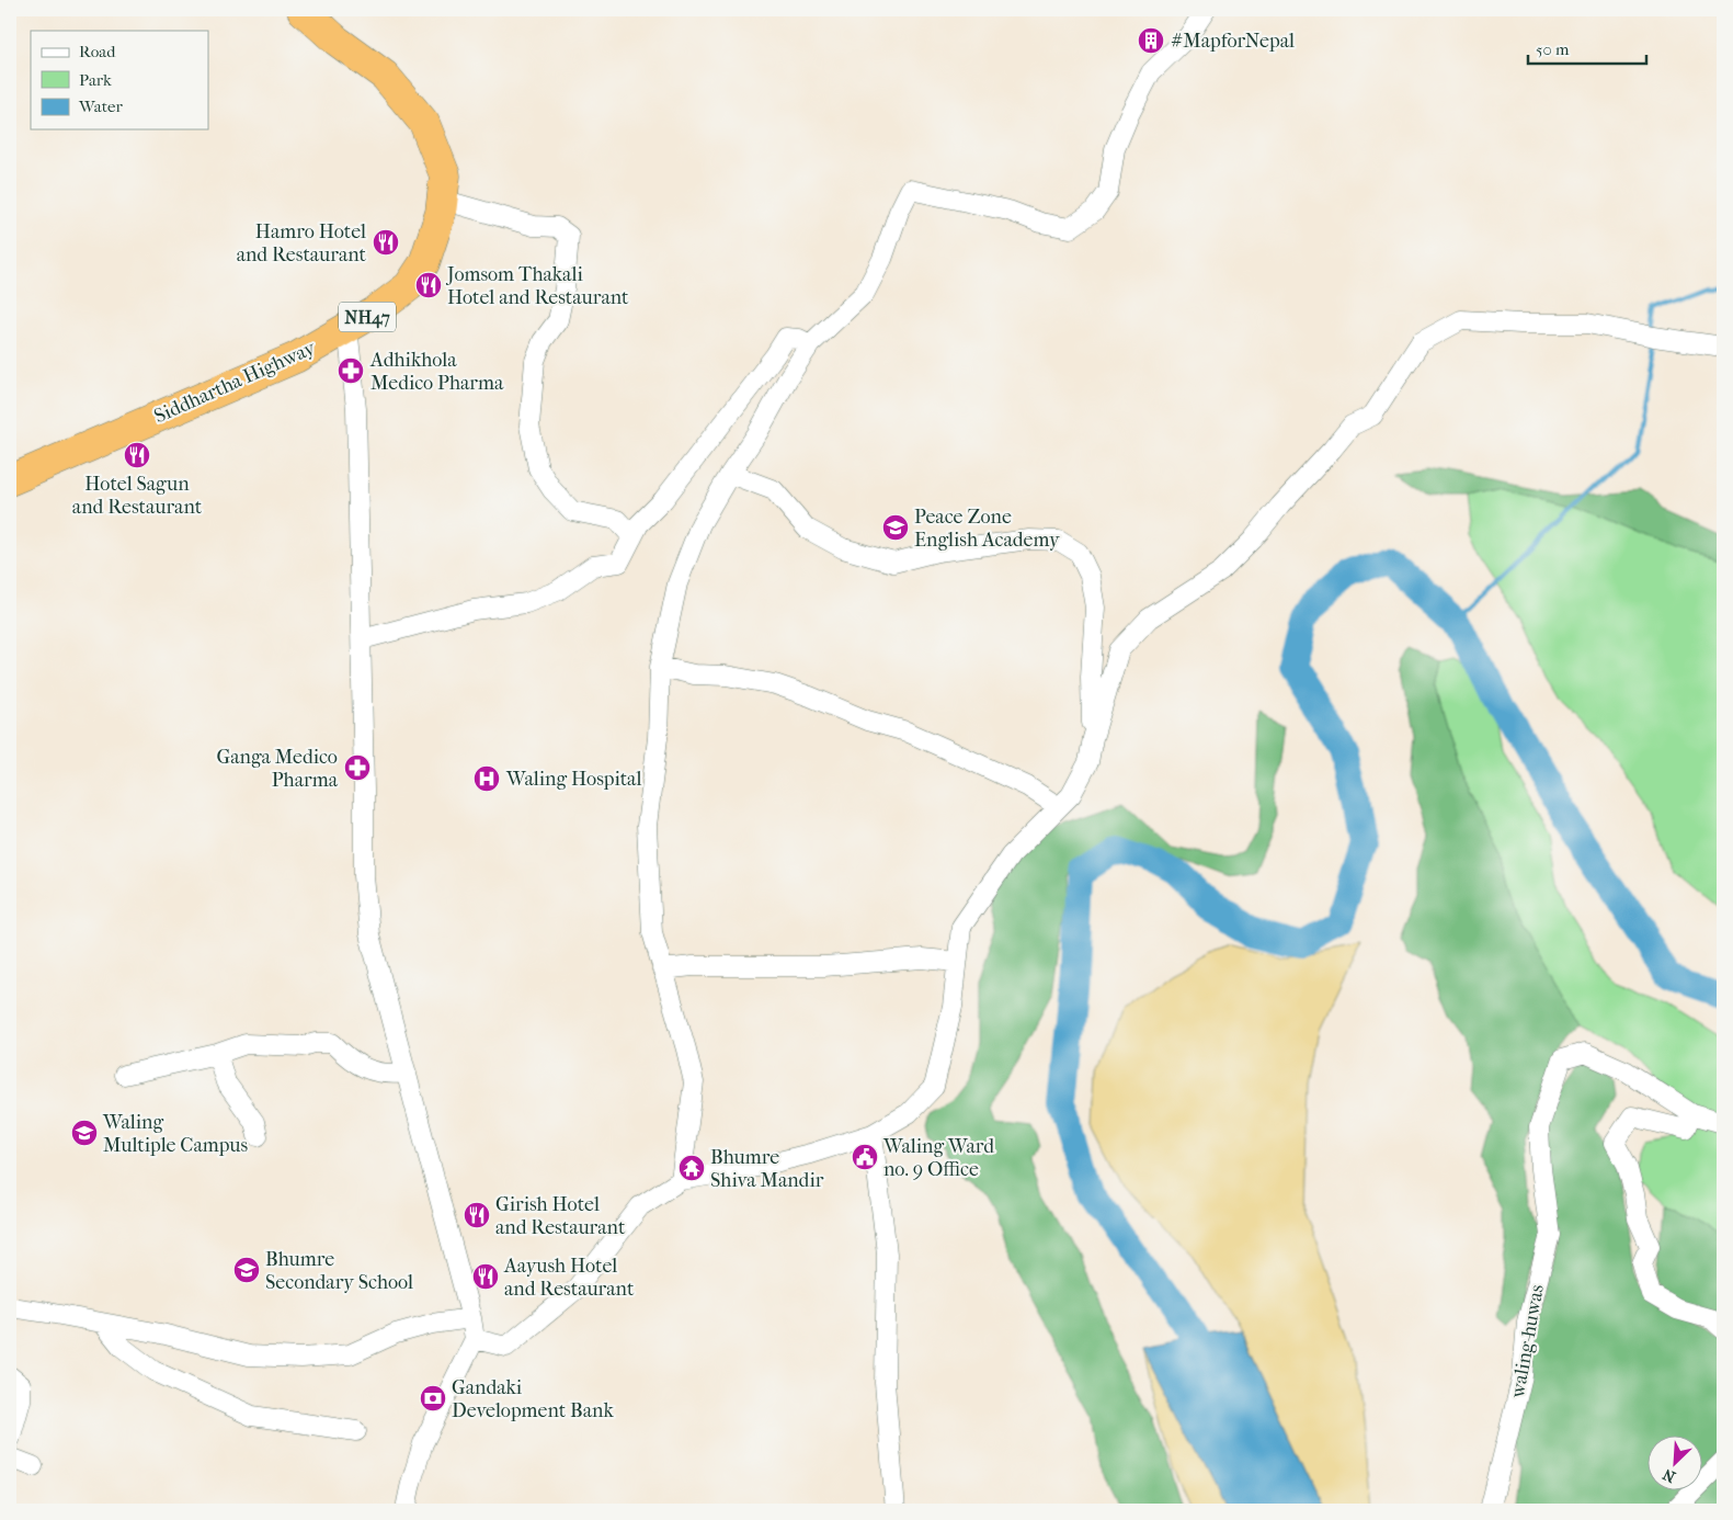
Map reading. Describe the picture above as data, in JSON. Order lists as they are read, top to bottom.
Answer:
{
  "streets": {
    "highway": ["NH47", "Siddhartha Highway"],
    "street": ["waling-huwas"]
  },
  "places": {
    "building": ["#MapforNepal"],
    "restaurant": [
      "Hamro Hotel and Restaurant",
      "Jomsom Thakali Hotel and Restaurant",
      "Hotel Sagun and Restaurant",
      "Girish Hotel and Restaurant",
      "Aayush Hotel and Restaurant"
    ],
    "pharmacy": ["Adhikhola Medico Pharma", "Ganga Medico Pharma"],
    "school or university": ["Peace Zone English Academy", "Waling Multiple Campus", "Bhumre Secondary School"],
    "hospital": ["Waling Hospital"],
    "public building": ["Waling Ward no. 9 Office"],
    "temple": ["Bhumre Shiva Mandir"],
    "bank": ["Gandaki Development Bank"]
  },
  "legend": ["Road", "Park", "Water"],
  "scale_bar": "50 m",
  "north": "bottom left"
}
